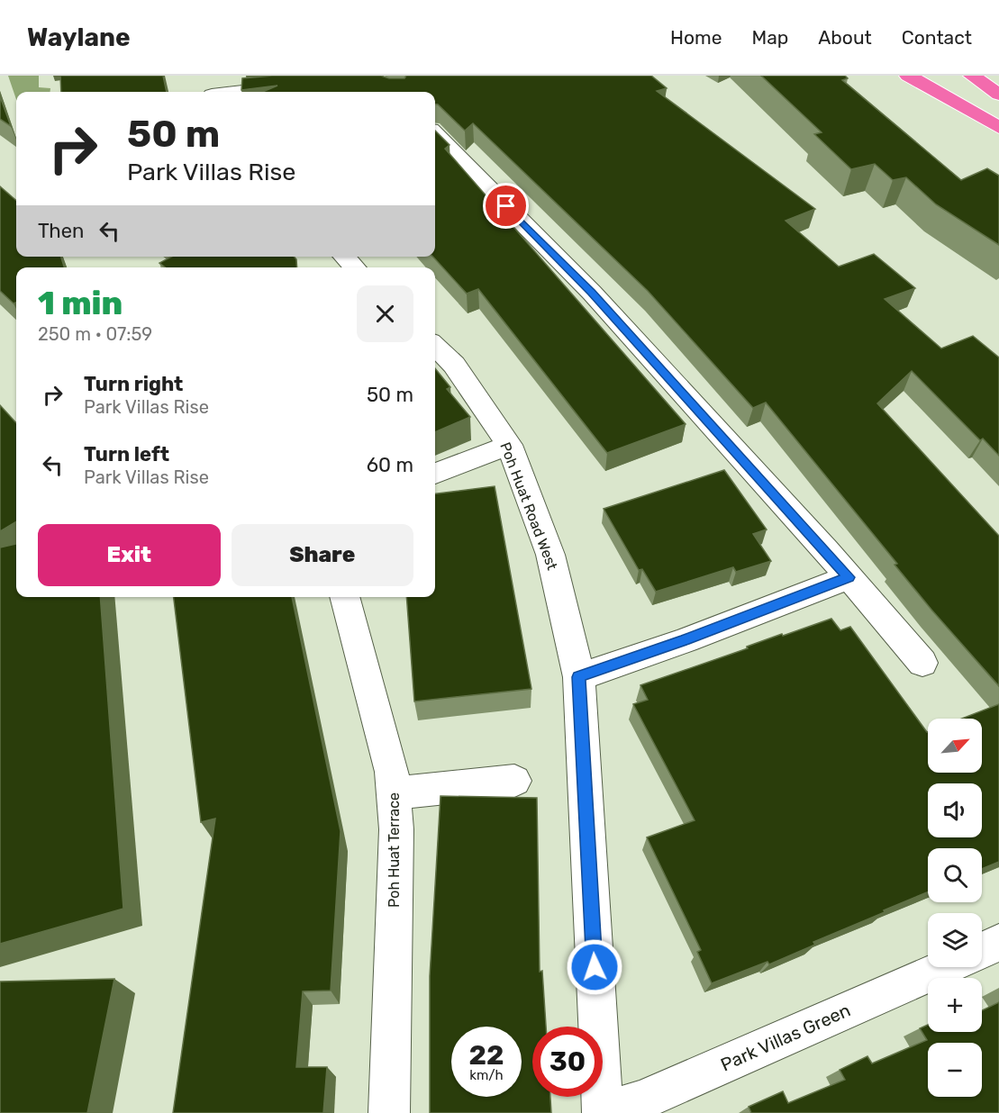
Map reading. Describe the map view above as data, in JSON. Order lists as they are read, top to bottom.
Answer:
{
  "streets": {
    "street": ["Poh Huat Road West", "Poh Huat Terrace", "Park Villas Green"]
  },
  "crossings": [
    ["Poh Huat Road West", "Park Villas Green"]
  ],
  "north": "top right",
  "page": {
    "header": "Waylane",
    "nav": [
      "Home",
      "Map",
      "About",
      "Contact"
    ],
    "turn": ["50 m", "Park Villas Rise"],
    "then": "Then",
    "heading": ["1 min", "250 m · 07:59"],
    "list": [
      {
        "name": "Turn right",
        "note": "Park Villas Rise",
        "value": "50 m"
      },
      {
        "name": "Turn left",
        "note": "Park Villas Rise",
        "value": "60 m"
      }
    ],
    "buttons": ["Exit", "Share"],
    "map_buttons": ["+", "−"],
    "speed": "22 km/h",
    "limit": "30"
  }
}
